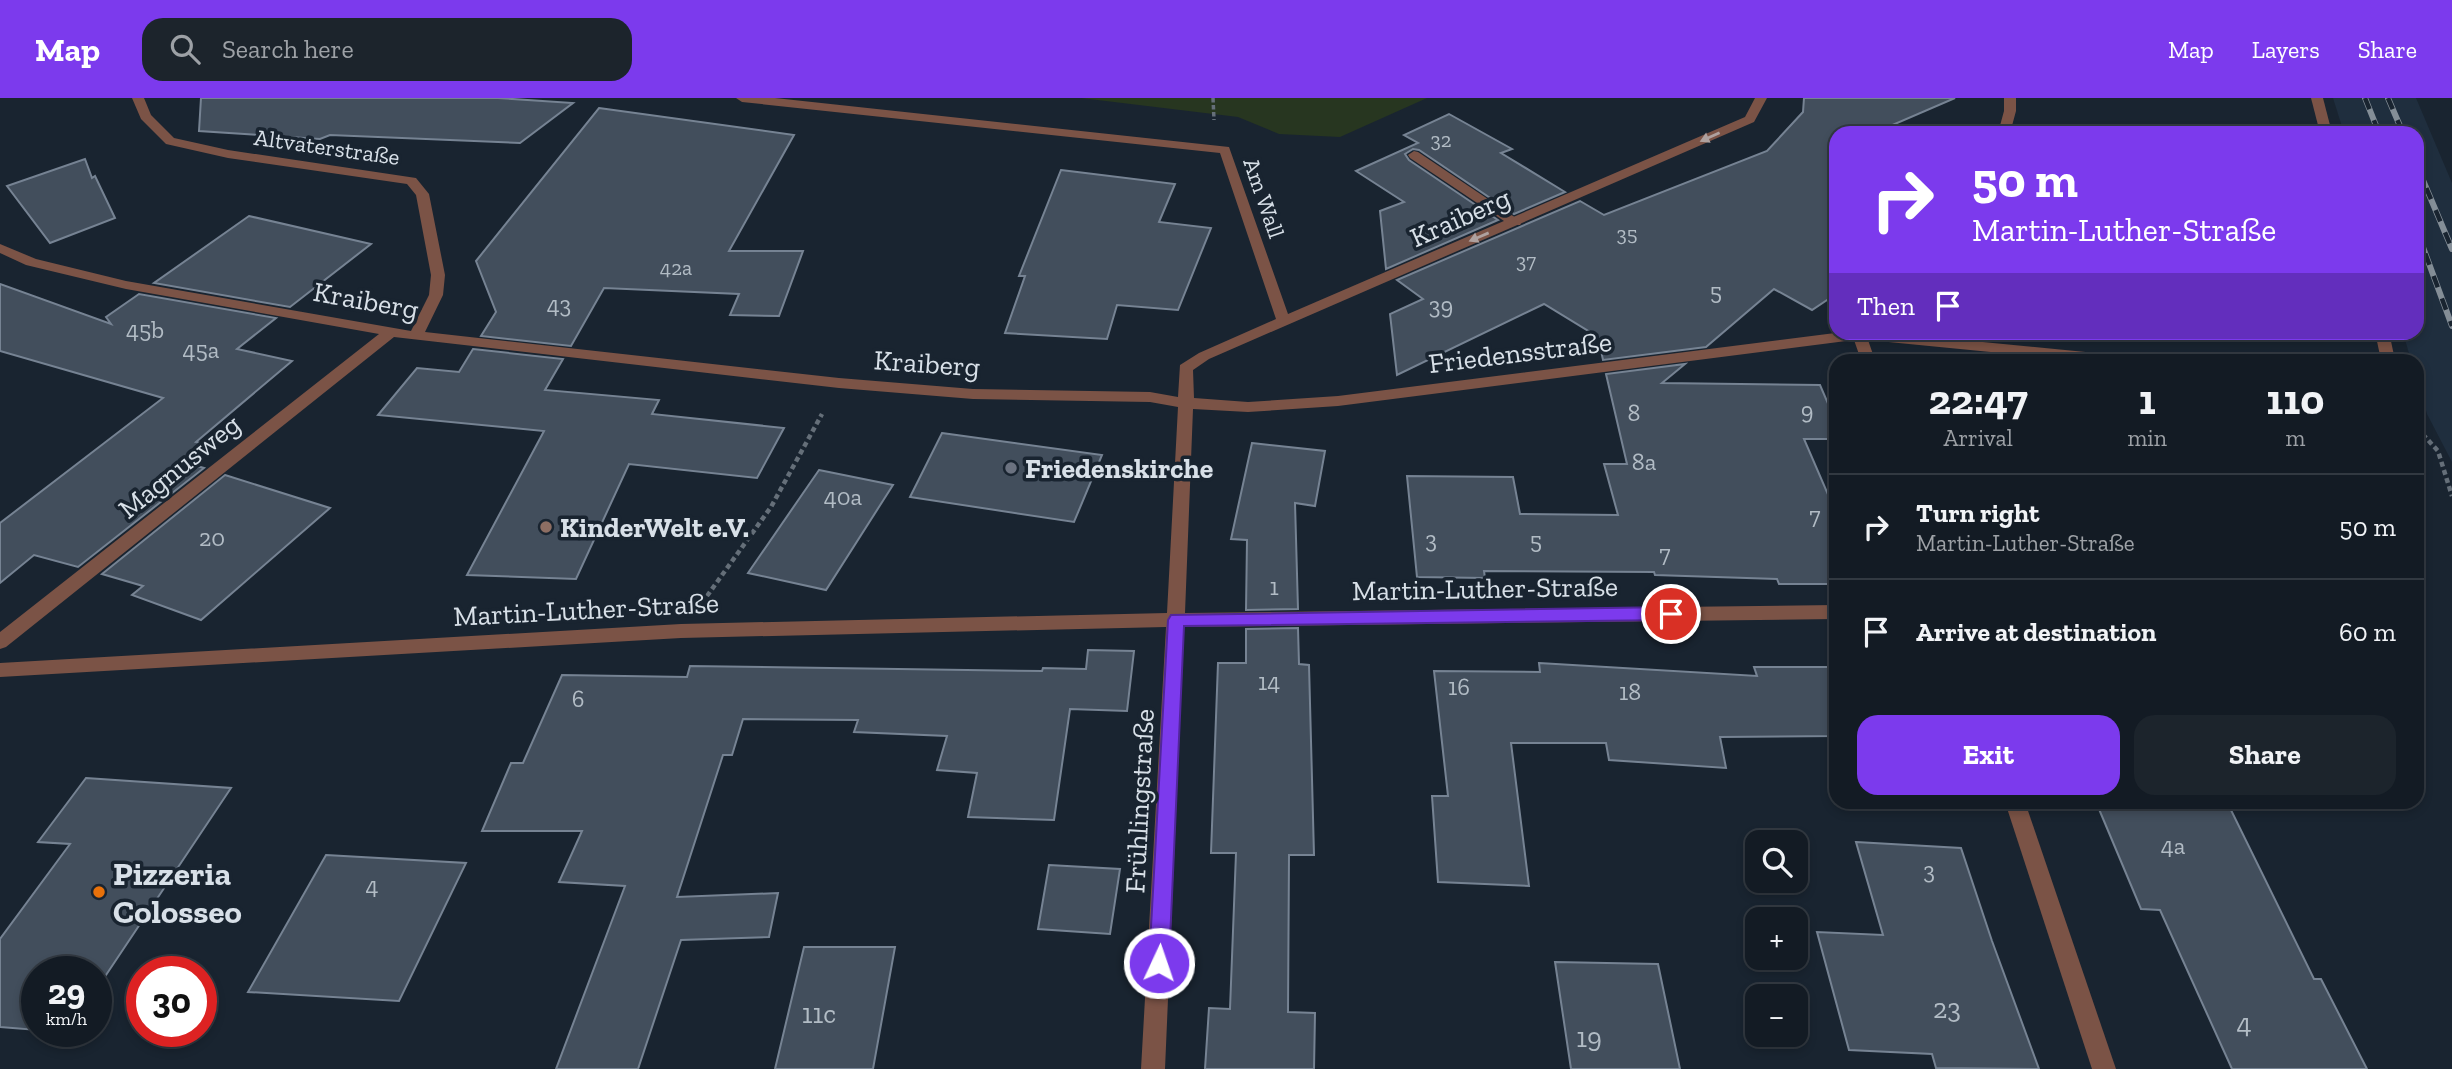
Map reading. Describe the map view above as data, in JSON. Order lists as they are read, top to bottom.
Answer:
{
  "streets": {
    "street": [
      "Altvaterstraße",
      "Am Wall",
      "Kraiberg",
      "Friedensstraße",
      "Magnusweg",
      "Martin-Luther-Straße",
      "Frühlingstraße"
    ]
  },
  "crossings": [
    ["Altvaterstraße", "Kraiberg"],
    ["Am Wall", "Kraiberg"],
    ["Kraiberg", "Friedensstraße"],
    ["Kraiberg", "Magnusweg"],
    ["Martin-Luther-Straße", "Frühlingstraße"]
  ],
  "places": ["Friedenskirche", "KinderWelt e.V.", "Pizzeria Colosseo"],
  "house_numbers": [
    "32",
    "35",
    "37",
    "42a",
    "5",
    "43",
    "39",
    "45b",
    "45a",
    "9",
    "8",
    "8a",
    "40a",
    "7",
    "20",
    "3",
    "5",
    "7",
    "1",
    "14",
    "16",
    "18",
    "6",
    "4a",
    "3",
    "4",
    "23",
    "11c",
    "4",
    "19"
  ],
  "page": {
    "header": "Map",
    "search": "Search here",
    "nav": ["Map", "Layers", "Share"],
    "turn": ["50 m", "Martin-Luther-Straße"],
    "then": "Then",
    "eta": [
      "22:47",
      "Arrival",
      "1",
      "min",
      "110",
      "m"
    ],
    "list": [
      {
        "name": "Turn right",
        "note": "Martin-Luther-Straße",
        "value": "50 m"
      },
      {
        "name": "Arrive at destination",
        "value": "60 m"
      }
    ],
    "buttons": ["Exit", "Share"],
    "map_buttons": ["+", "−"],
    "speed": "29 km/h",
    "limit": "30"
  }
}
